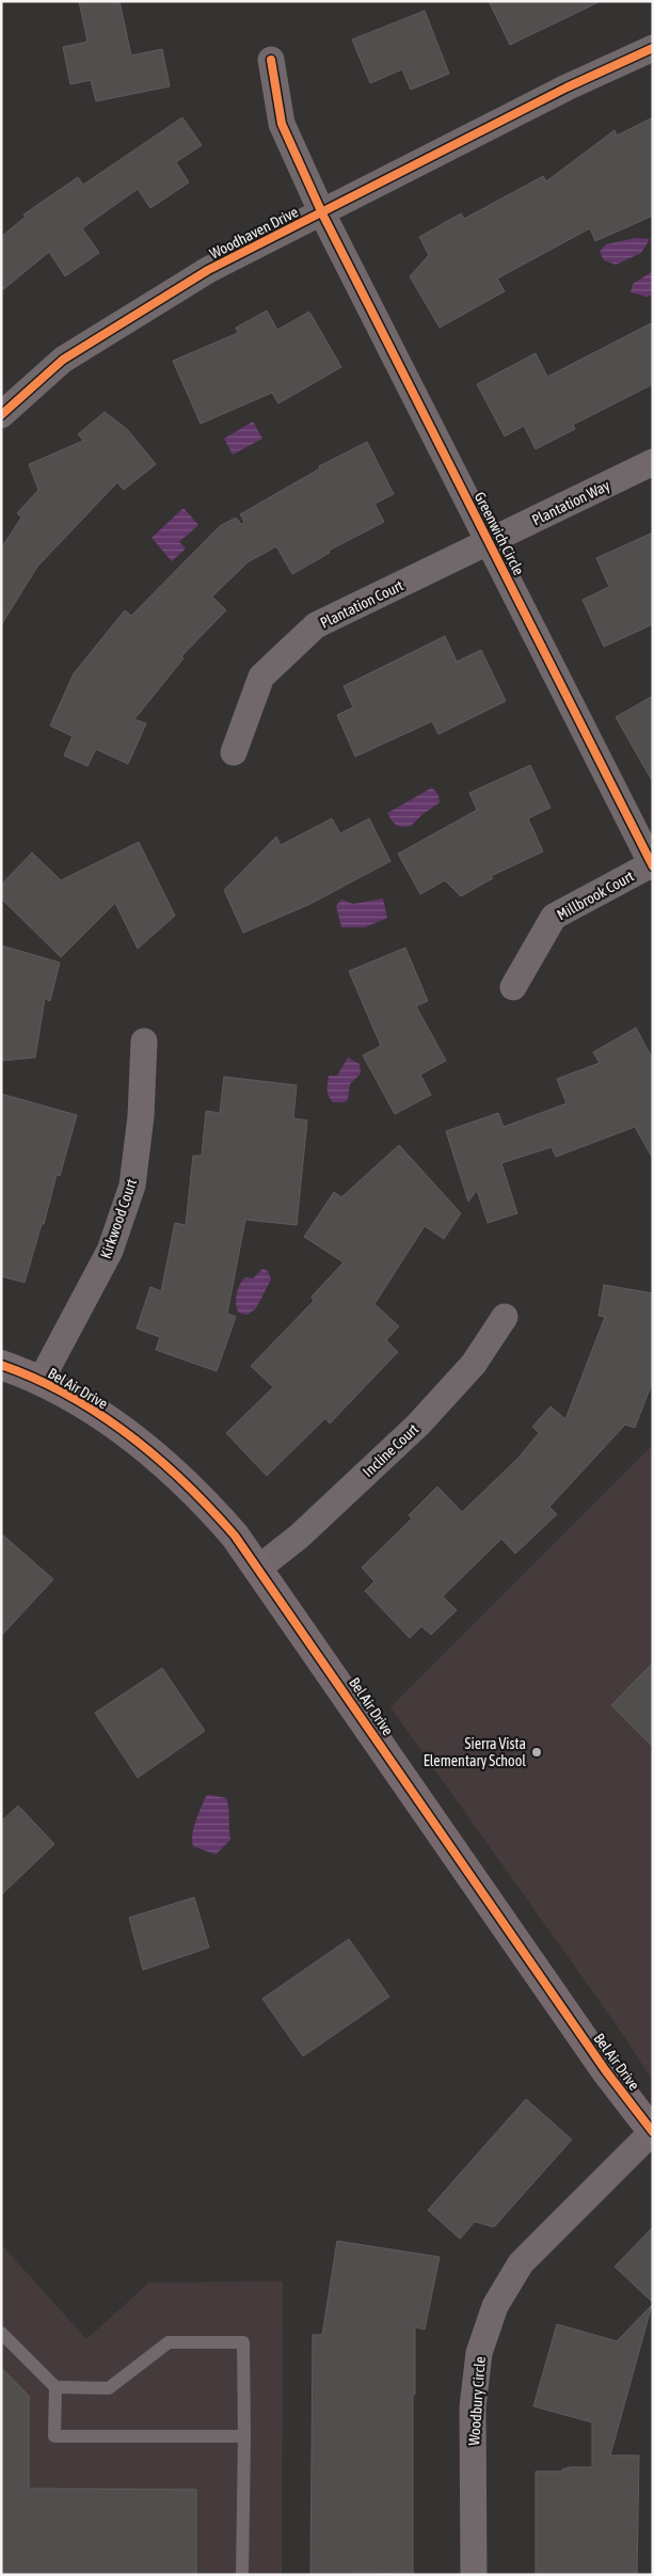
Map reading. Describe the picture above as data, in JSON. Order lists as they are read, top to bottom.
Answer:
{
  "streets": {
    "street": [
      "Woodhaven Drive",
      "Plantation Way",
      "Greenwich Circle",
      "Plantation Court",
      "Millbrook Court",
      "Kirkwood Court",
      "Bel Air Drive",
      "Incline Court",
      "Woodbury Circle"
    ]
  },
  "crossings": [
    ["Woodhaven Drive", "Greenwich Circle"],
    ["Plantation Way", "Greenwich Circle"],
    ["Plantation Way", "Plantation Court"],
    ["Greenwich Circle", "Plantation Court"],
    ["Greenwich Circle", "Millbrook Court"],
    ["Kirkwood Court", "Bel Air Drive"],
    ["Bel Air Drive", "Incline Court"],
    ["Bel Air Drive", "Woodbury Circle"]
  ],
  "places": ["Sierra Vista Elementary School"]
}
